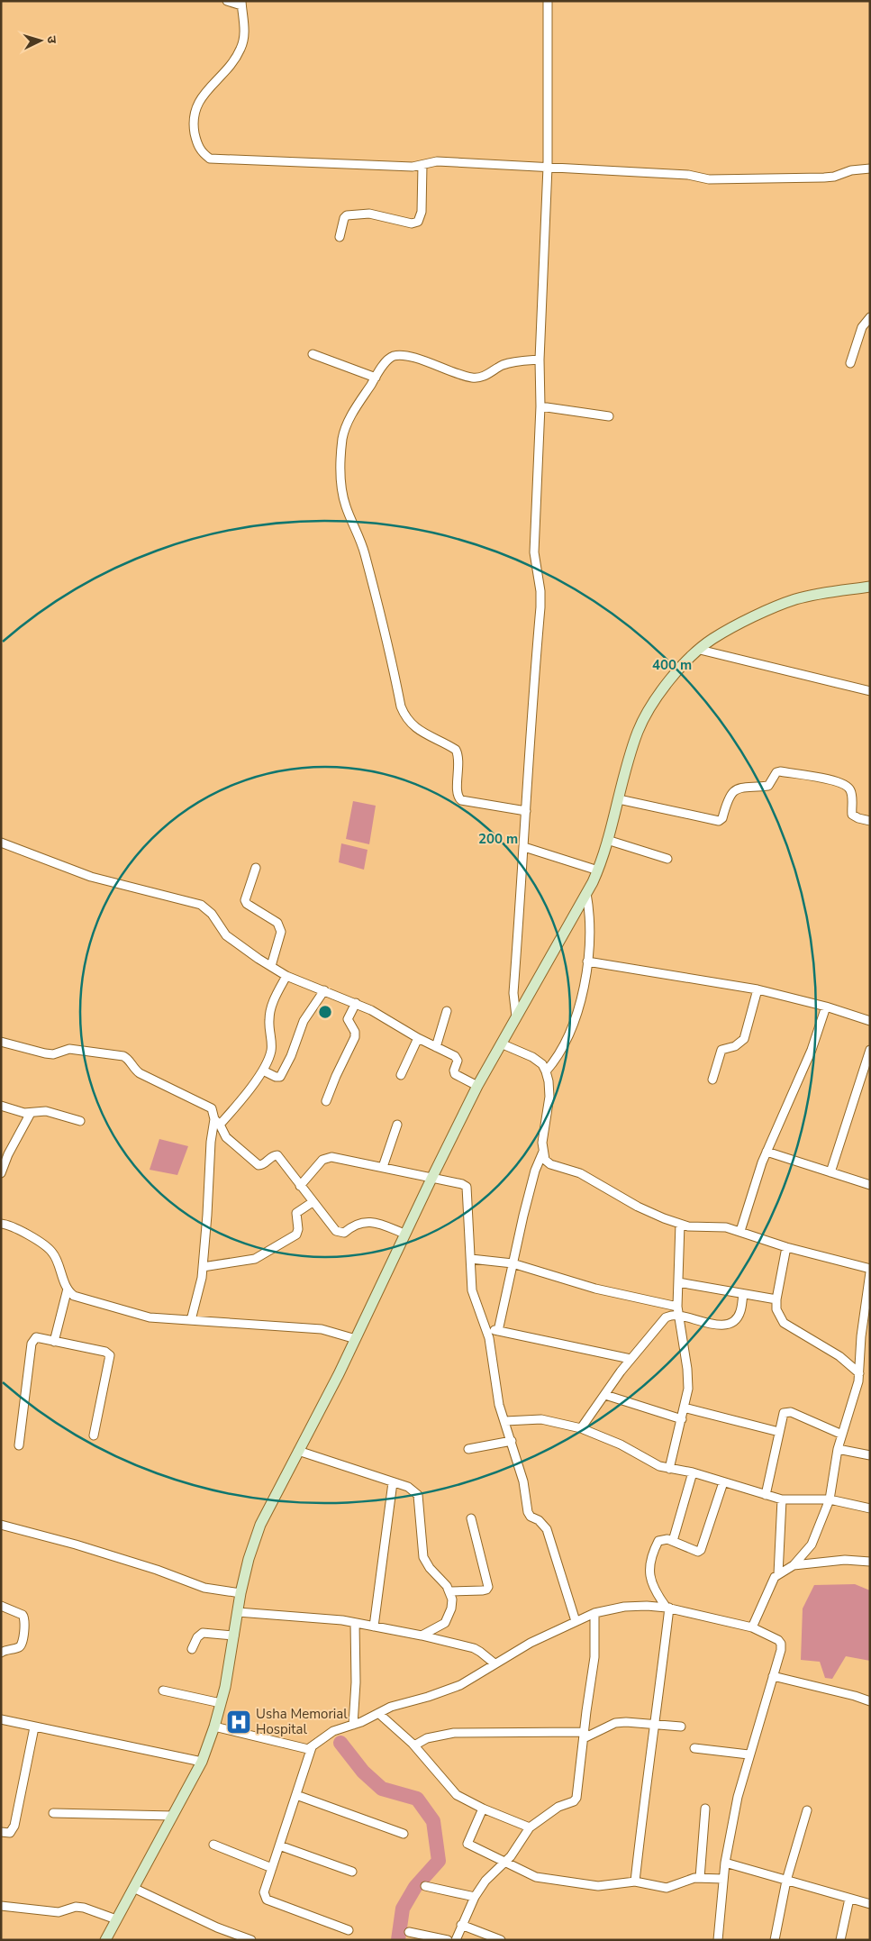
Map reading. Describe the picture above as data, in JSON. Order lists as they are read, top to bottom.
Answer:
{
  "places": {
    "hospital": ["Usha Memorial Hospital"]
  },
  "north": "right",
  "rings": ["400 m", "200 m"]
}
